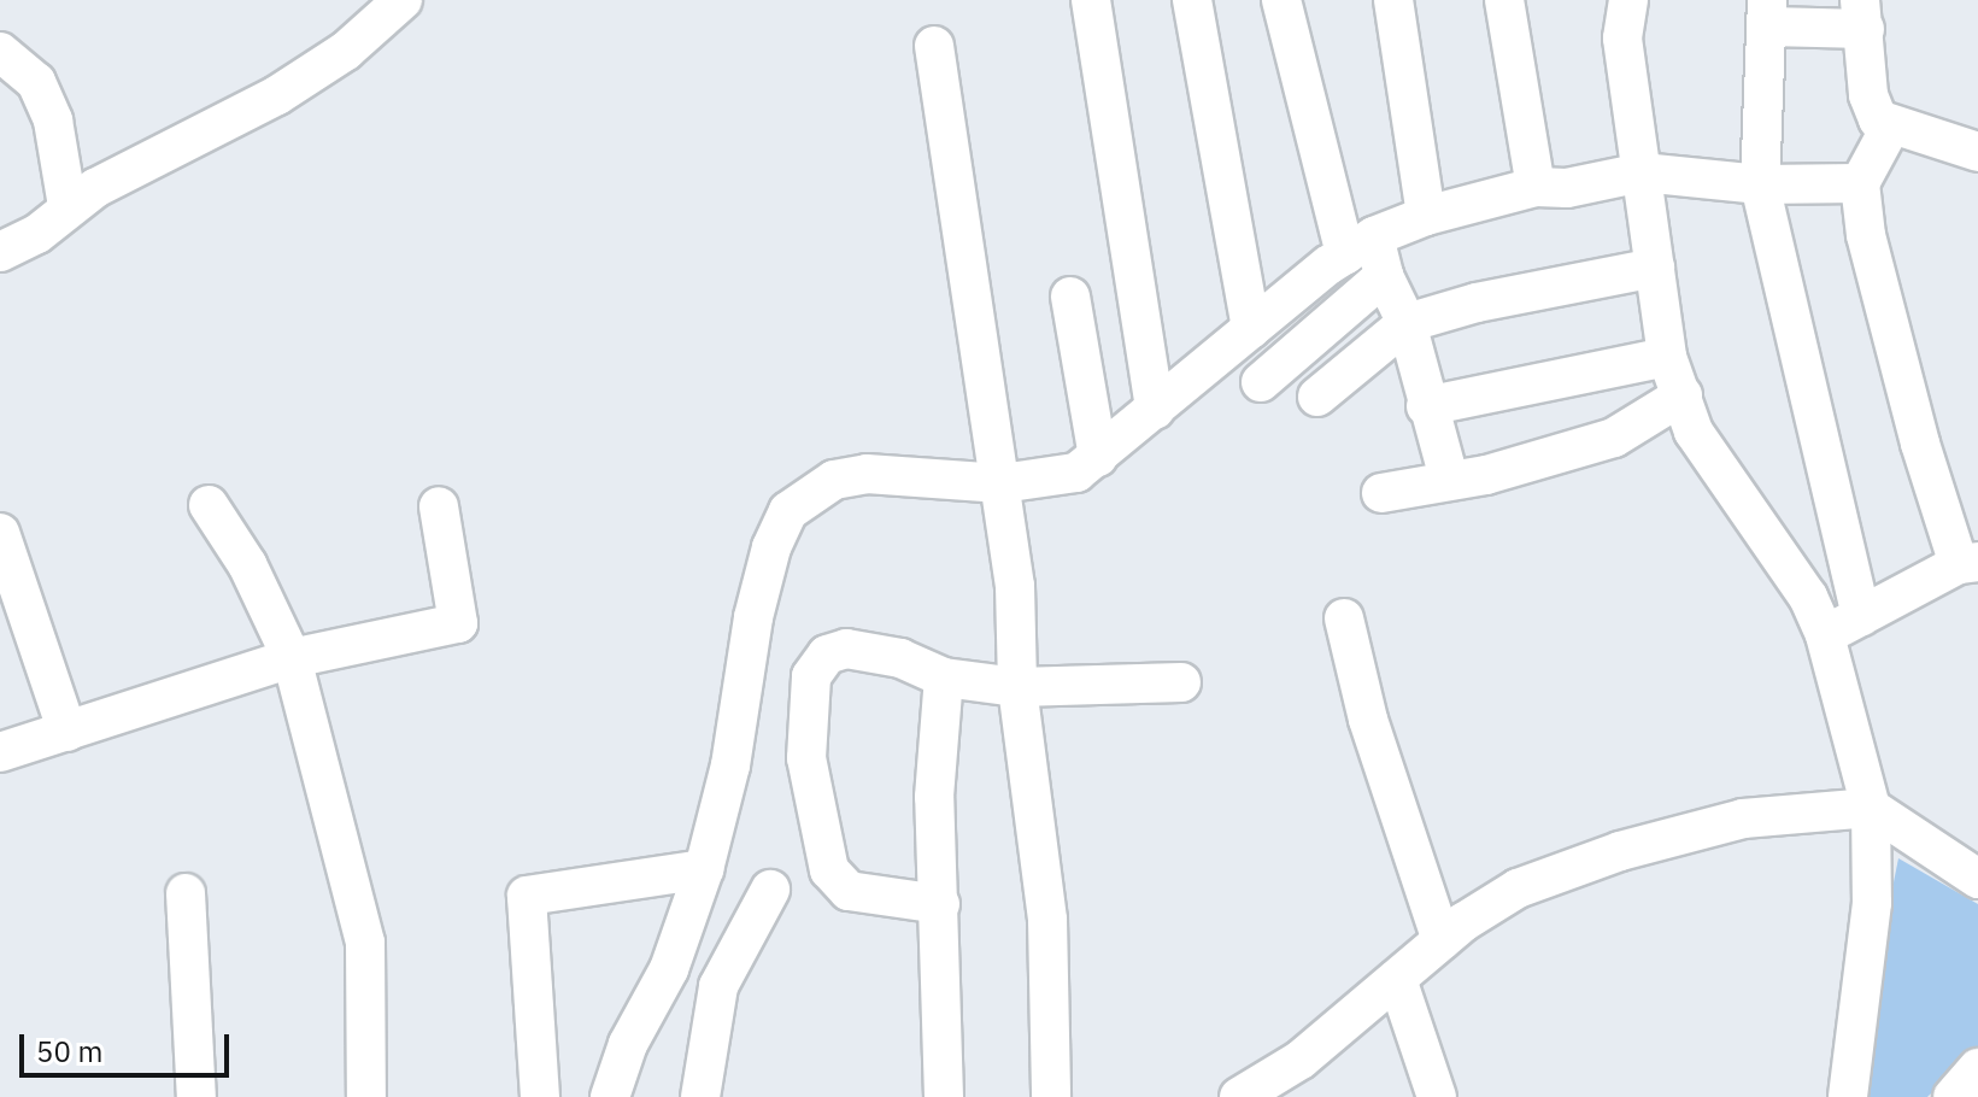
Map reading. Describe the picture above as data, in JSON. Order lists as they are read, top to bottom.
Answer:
{
  "scale_bar": "50 m"
}
